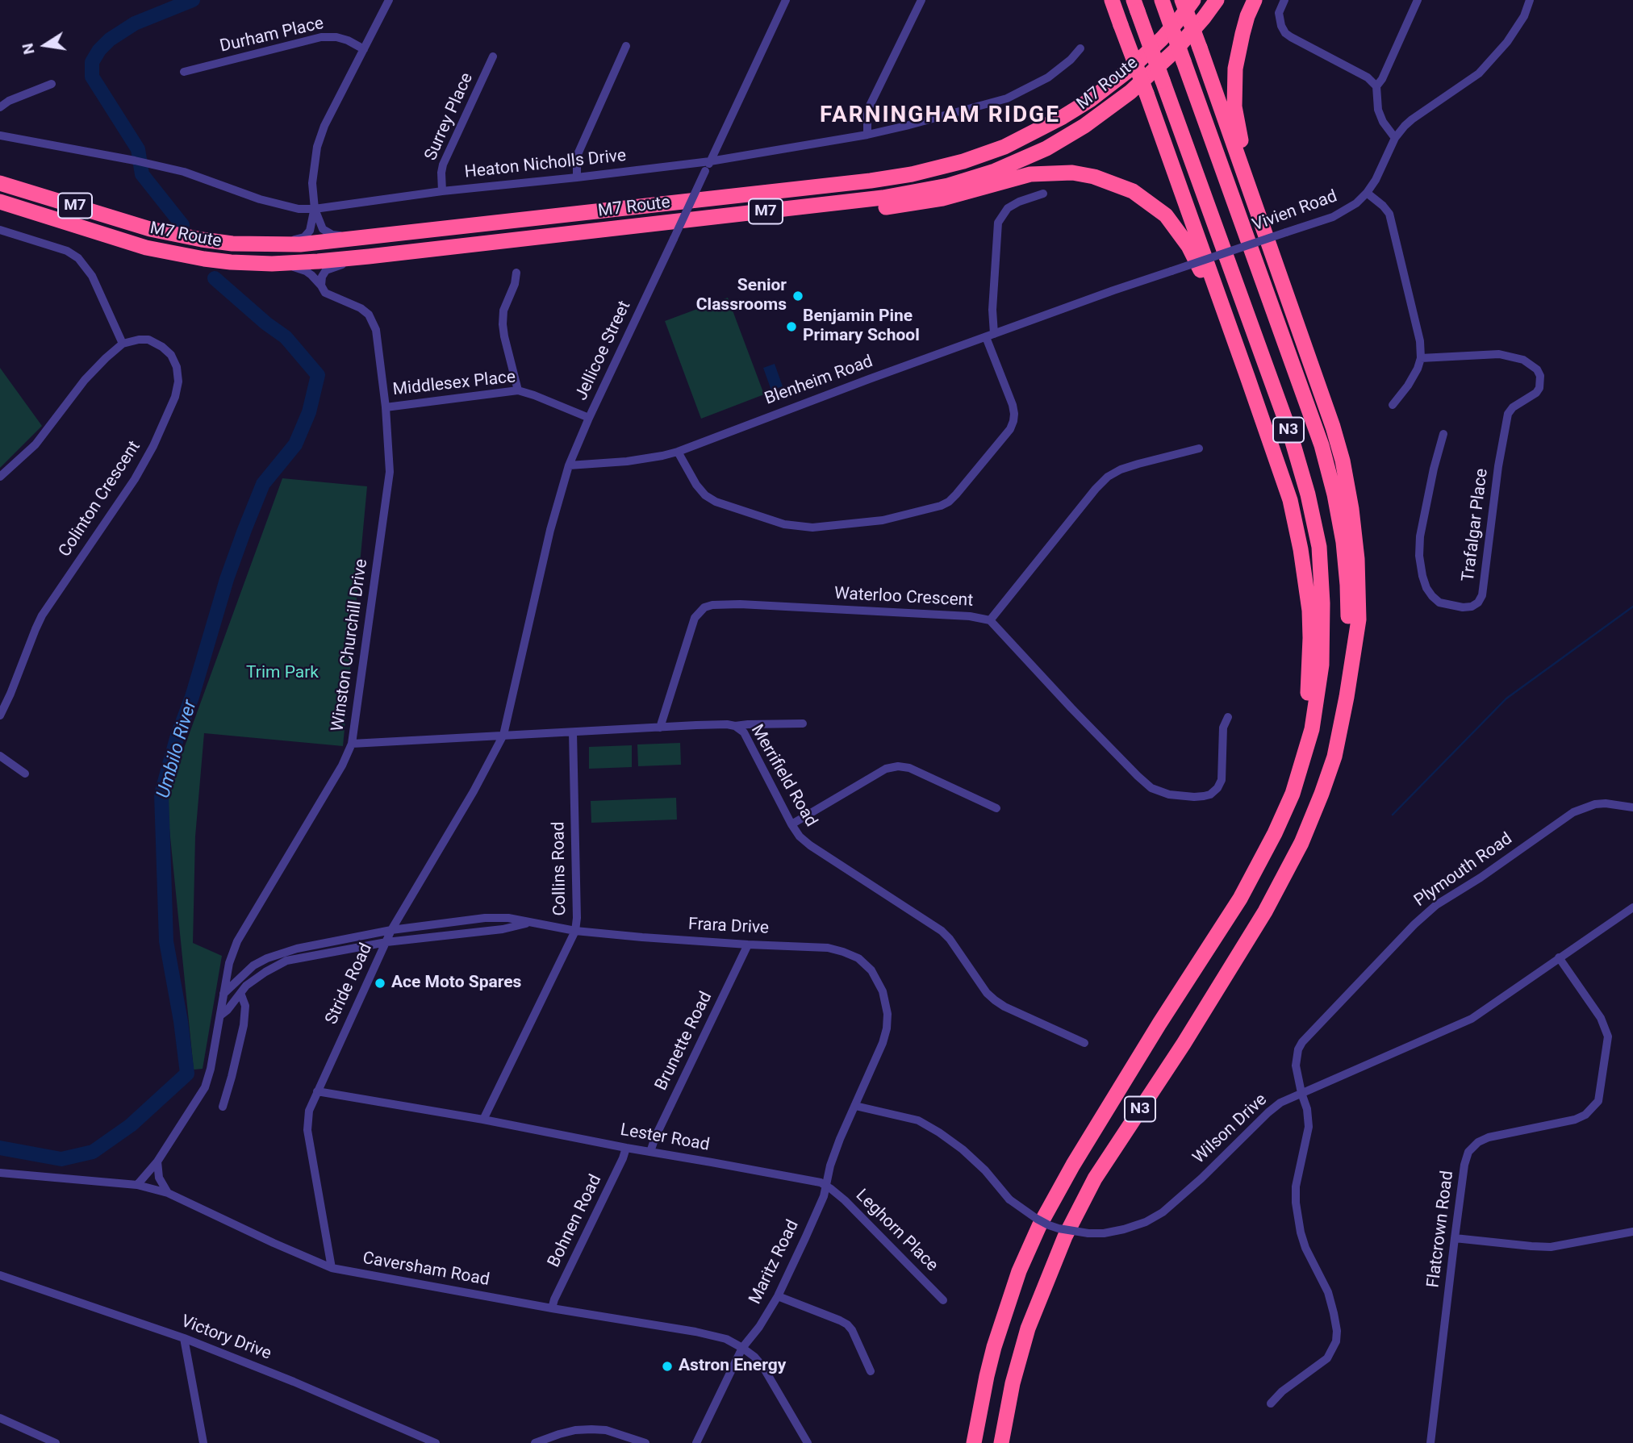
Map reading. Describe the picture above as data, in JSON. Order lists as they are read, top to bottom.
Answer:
{
  "streets": {
    "highway": ["M7 Route", "M7", "N3"],
    "street": [
      "Durham Place",
      "Surrey Place",
      "Heaton Nicholls Drive",
      "Vivien Road",
      "Jellicoe Street",
      "Blenheim Road",
      "Middlesex Place",
      "Colinton Crescent",
      "Trafalgar Place",
      "Waterloo Crescent",
      "Winston Churchill Drive",
      "Merrifield Road",
      "Collins Road",
      "Plymouth Road",
      "Frara Drive",
      "Stride Road",
      "Brunette Road",
      "Wilson Drive",
      "Lester Road",
      "Bohnen Road",
      "Flatcrown Road",
      "Leghorn Place",
      "Maritz Road",
      "Caversham Road",
      "Victory Drive"
    ]
  },
  "crossings": [
    ["M7 Route", "Winston Churchill Drive"],
    ["Surrey Place", "Heaton Nicholls Drive"],
    ["Heaton Nicholls Drive", "Jellicoe Street"],
    ["Vivien Road", "Blenheim Road"],
    ["Jellicoe Street", "Blenheim Road"],
    ["Jellicoe Street", "Middlesex Place"],
    ["Jellicoe Street", "Merrifield Road"],
    ["Jellicoe Street", "Stride Road"],
    ["Middlesex Place", "Winston Churchill Drive"],
    ["Waterloo Crescent", "Merrifield Road"],
    ["Winston Churchill Drive", "Merrifield Road"],
    ["Winston Churchill Drive", "Frara Drive"],
    ["Winston Churchill Drive", "Caversham Road"],
    ["Merrifield Road", "Collins Road"],
    ["Merrifield Road", "Stride Road"],
    ["Collins Road", "Frara Drive"],
    ["Collins Road", "Lester Road"],
    ["Plymouth Road", "Wilson Drive"],
    ["Frara Drive", "Stride Road"],
    ["Frara Drive", "Brunette Road"],
    ["Frara Drive", "Wilson Drive"],
    ["Stride Road", "Lester Road"],
    ["Stride Road", "Caversham Road"],
    ["Brunette Road", "Lester Road"],
    ["Wilson Drive", "Flatcrown Road"],
    ["Lester Road", "Bohnen Road"],
    ["Lester Road", "Leghorn Place"],
    ["Lester Road", "Maritz Road"],
    ["Bohnen Road", "Caversham Road"],
    ["Leghorn Place", "Maritz Road"],
    ["Maritz Road", "Caversham Road"]
  ],
  "districts": ["FARNINGHAM RIDGE"],
  "water": ["Umbilo River"],
  "parks": ["Trim Park"],
  "places": [
    "Senior Classrooms",
    "Benjamin Pine Primary School",
    "Ace Moto Spares",
    "Astron Energy"
  ],
  "north": "left"
}
